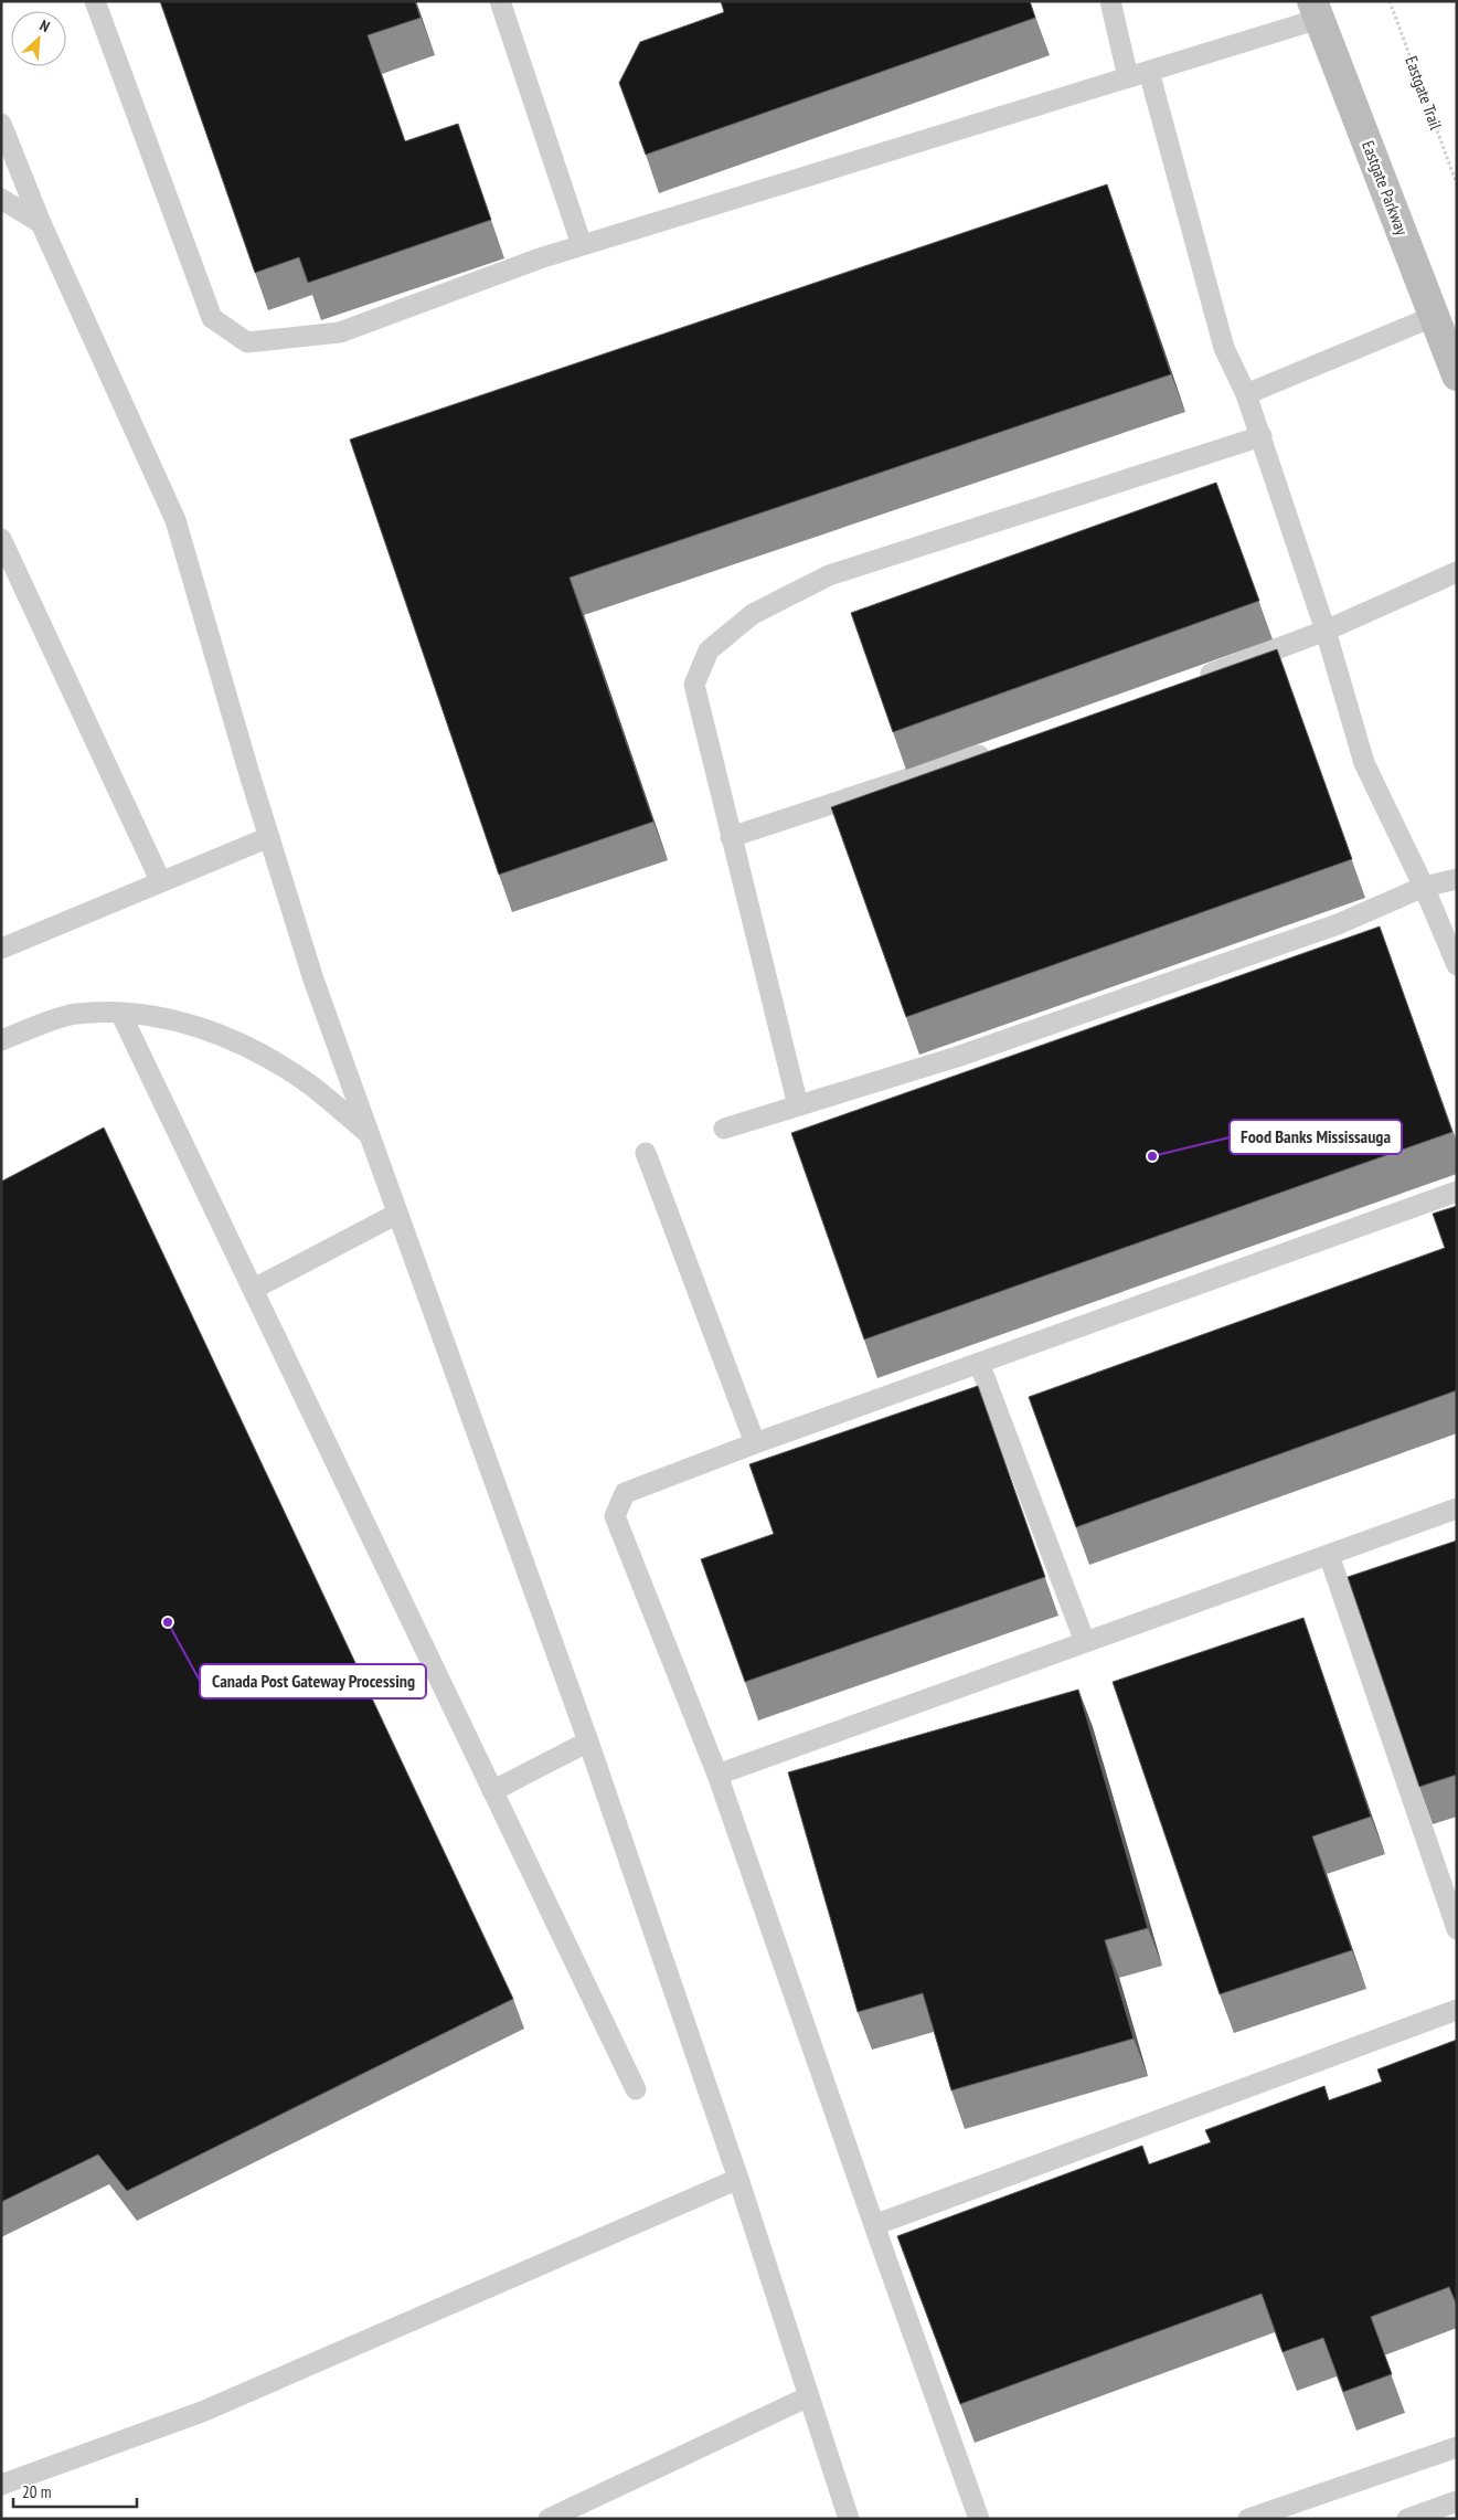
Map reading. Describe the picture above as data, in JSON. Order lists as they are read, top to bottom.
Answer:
{
  "streets": {
    "main road": ["Eastgate Parkway"],
    "path": ["Eastgate Trail"]
  },
  "places": ["Food Banks Mississauga", "Canada Post Gateway Processing"],
  "scale_bar": "20 m",
  "north": "top right"
}
